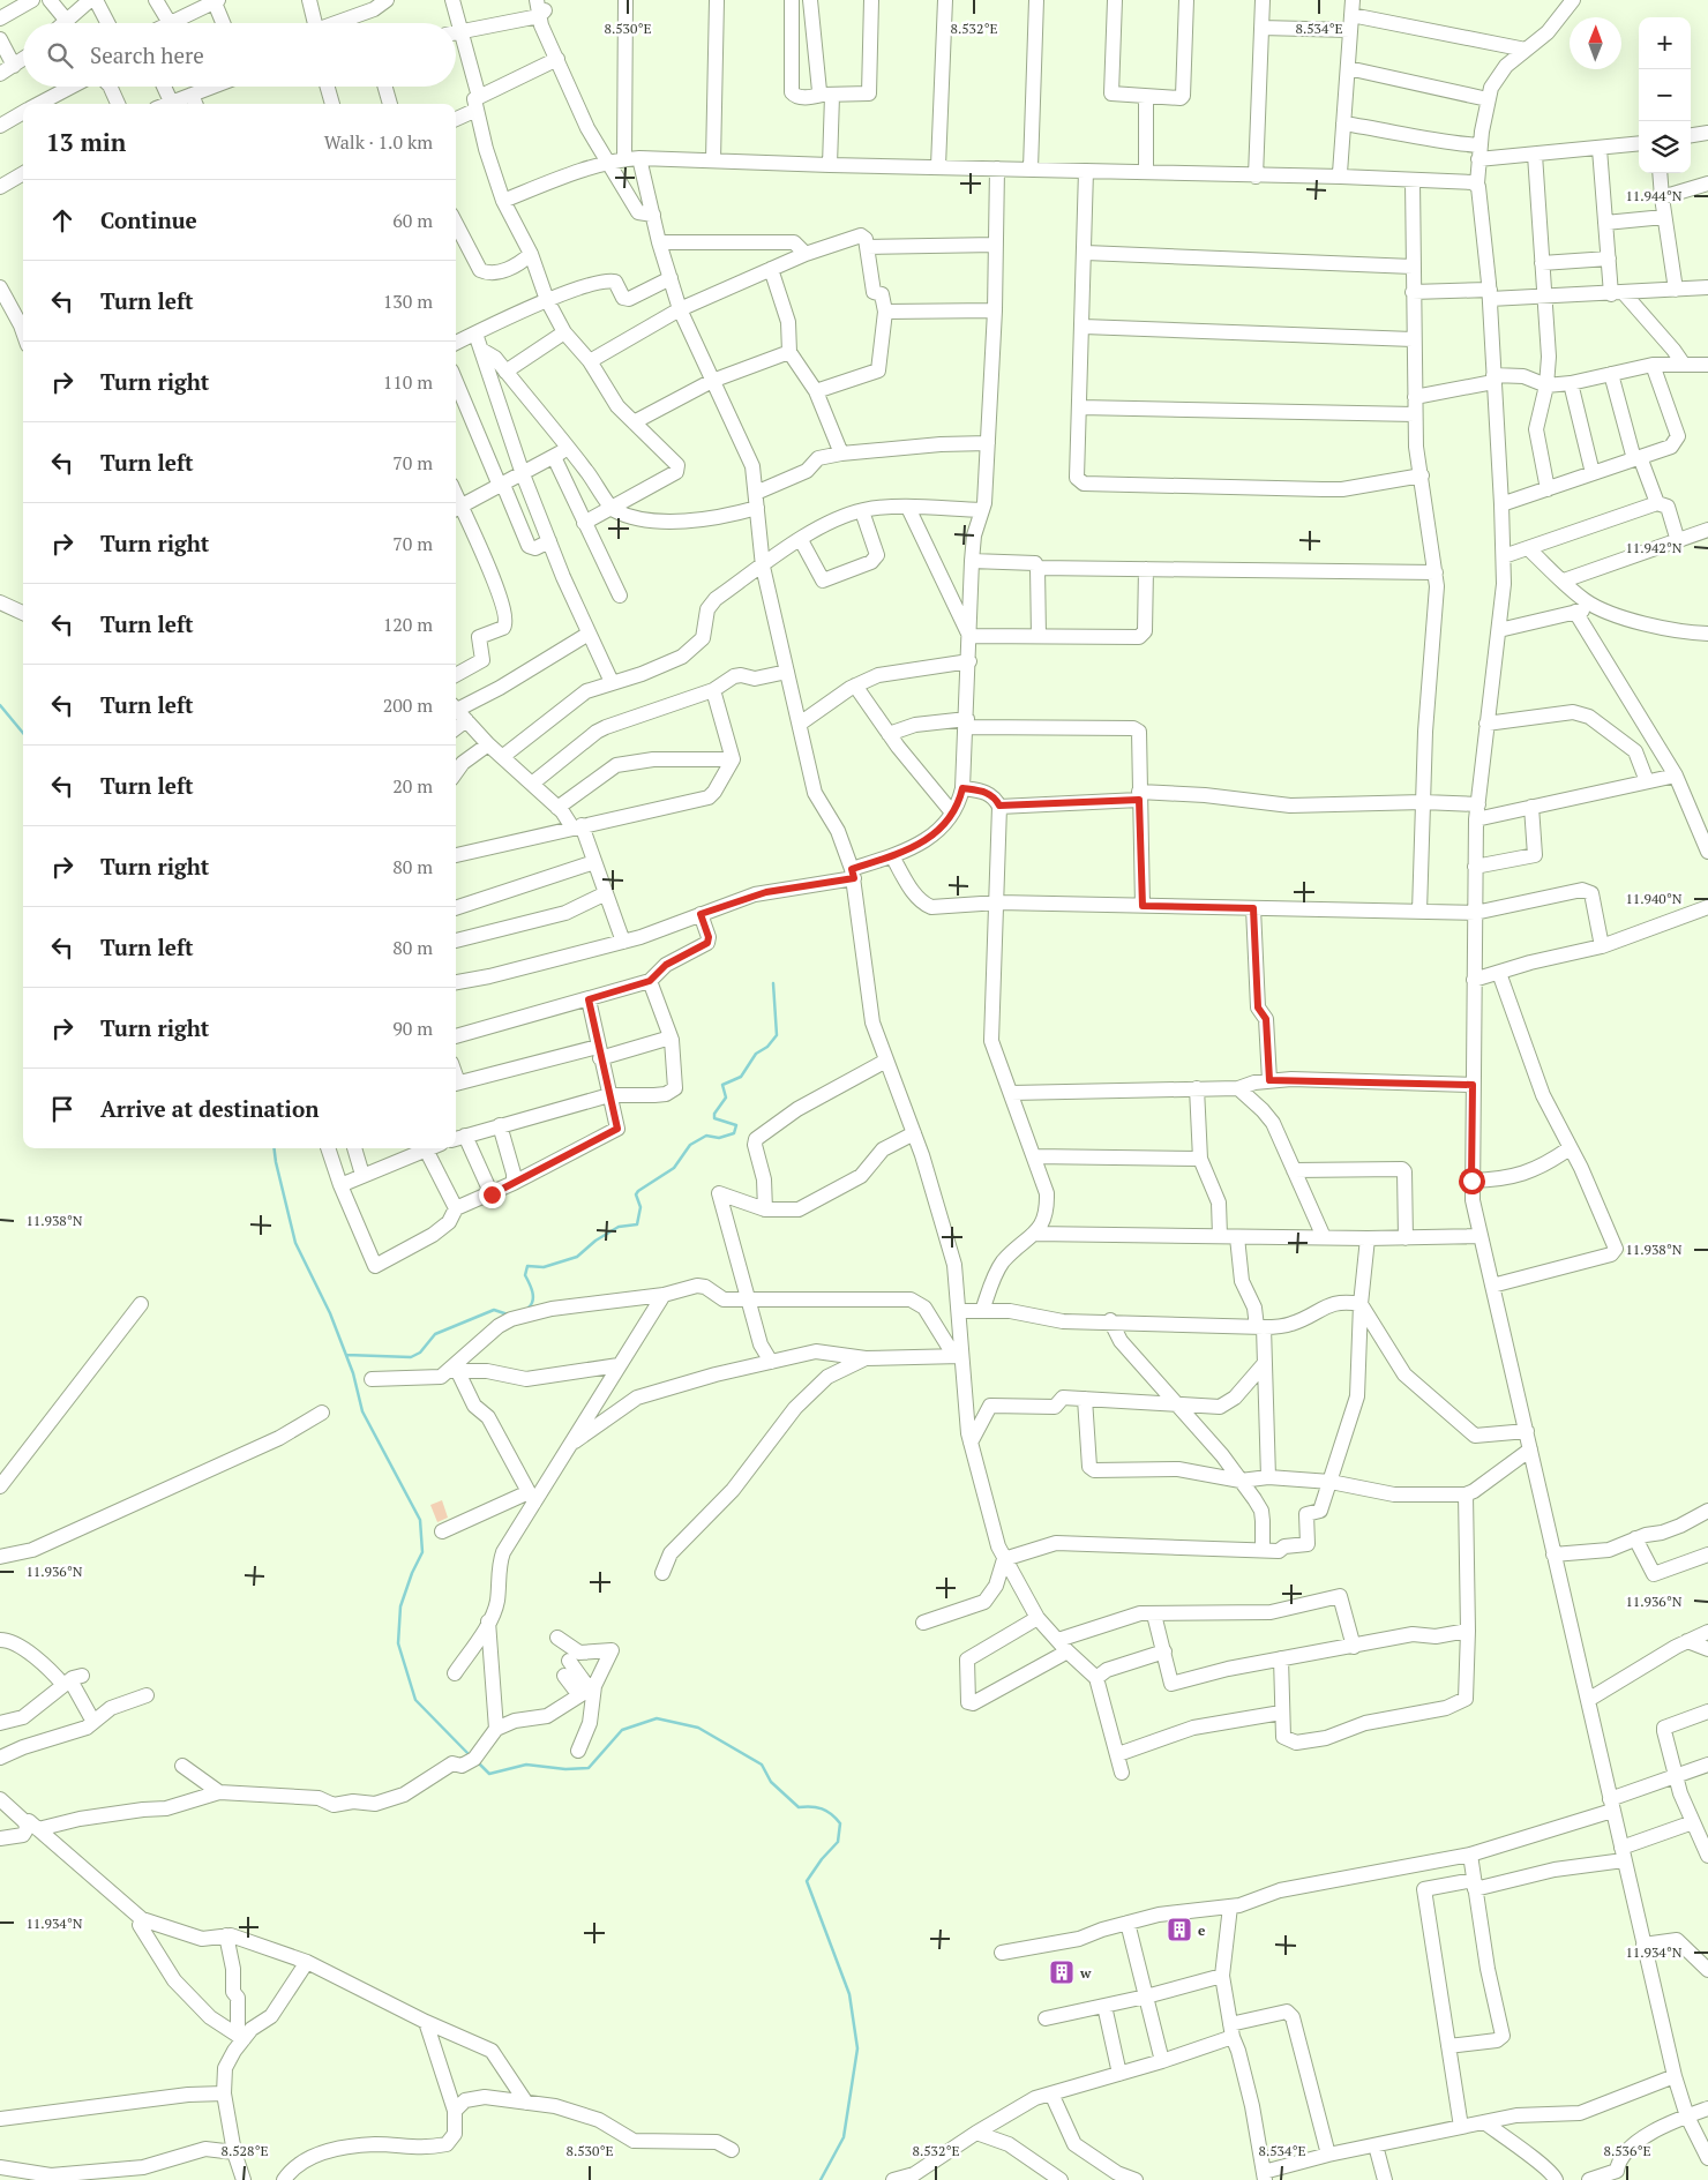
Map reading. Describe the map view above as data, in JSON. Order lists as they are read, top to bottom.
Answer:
{
  "places": {
    "building": ["e", "w"]
  },
  "north": "top",
  "page": {
    "map_buttons": ["+", "−"],
    "search": "Search here",
    "heading": ["13 min", "Walk · 1.0 km"],
    "list": [
      ["Continue", "60 m"],
      ["Turn left", "130 m"],
      ["Turn right", "110 m"],
      ["Turn left", "70 m"],
      ["Turn right", "70 m"],
      ["Turn left", "120 m"],
      ["Turn left", "200 m"],
      ["Turn left", "20 m"],
      ["Turn right", "80 m"],
      ["Turn left", "80 m"],
      ["Turn right", "90 m"],
      "Arrive at destination"
    ]
  },
  "coordinates": [
    "8.530°E",
    "8.532°E",
    "8.534°E",
    "11.944°N",
    "11.942°N",
    "11.940°N",
    "11.938°N",
    "11.936°N",
    "11.934°N",
    "8.528°E",
    "8.536°E"
  ]
}
